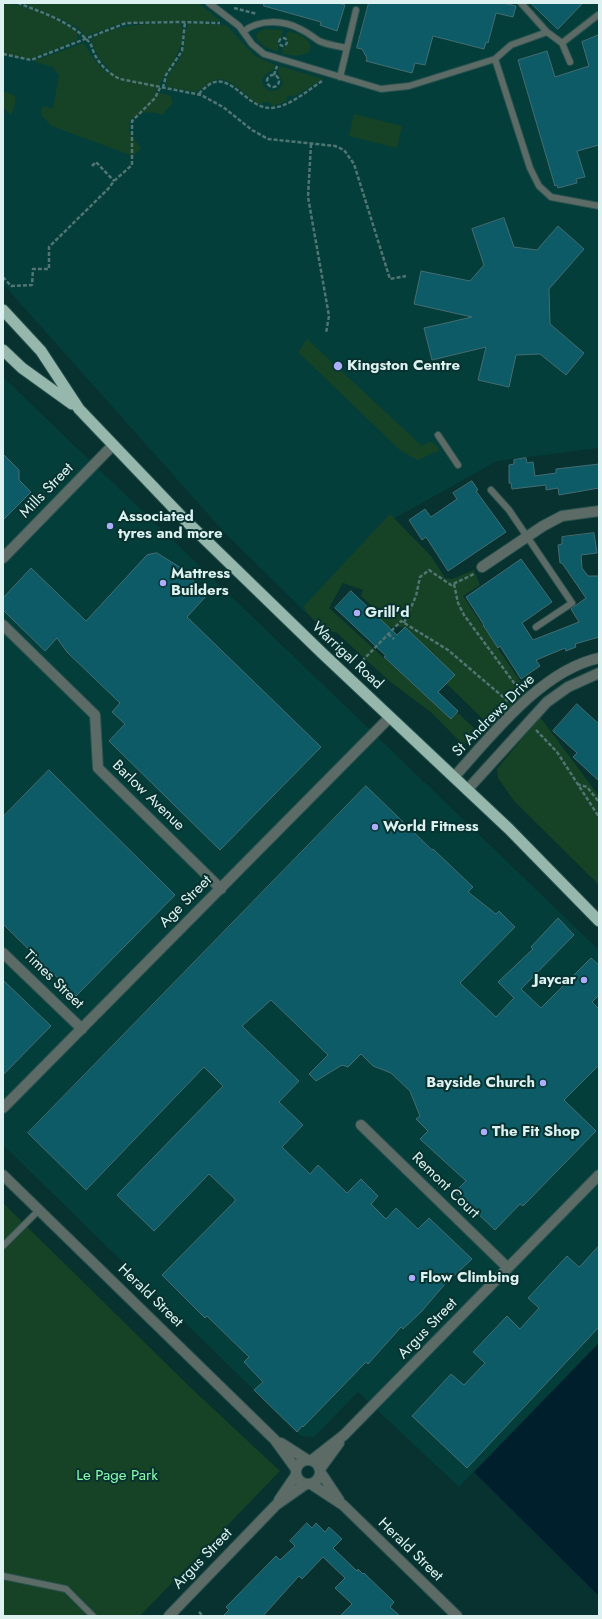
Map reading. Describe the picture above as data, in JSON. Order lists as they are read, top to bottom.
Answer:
{
  "streets": {
    "highway": ["Warrigal Road"],
    "street": [
      "Mills Street",
      "St Andrews Drive",
      "Barlow Avenue",
      "Age Street",
      "Times Street",
      "Remont Court",
      "Herald Street",
      "Argus Street"
    ]
  },
  "crossings": [
    ["Mills Street", "Warrigal Road"],
    ["Warrigal Road", "St Andrews Drive"],
    ["Warrigal Road", "Age Street"],
    ["Barlow Avenue", "Age Street"],
    ["Age Street", "Times Street"],
    ["Remont Court", "Argus Street"],
    ["Herald Street", "Argus Street"]
  ],
  "parks": ["Le Page Park"],
  "places": [
    "Kingston Centre",
    "Associated tyres and more",
    "Mattress Builders",
    "Grill'd",
    "World Fitness",
    "Jaycar",
    "Bayside Church",
    "The Fit Shop",
    "Flow Climbing"
  ]
}
